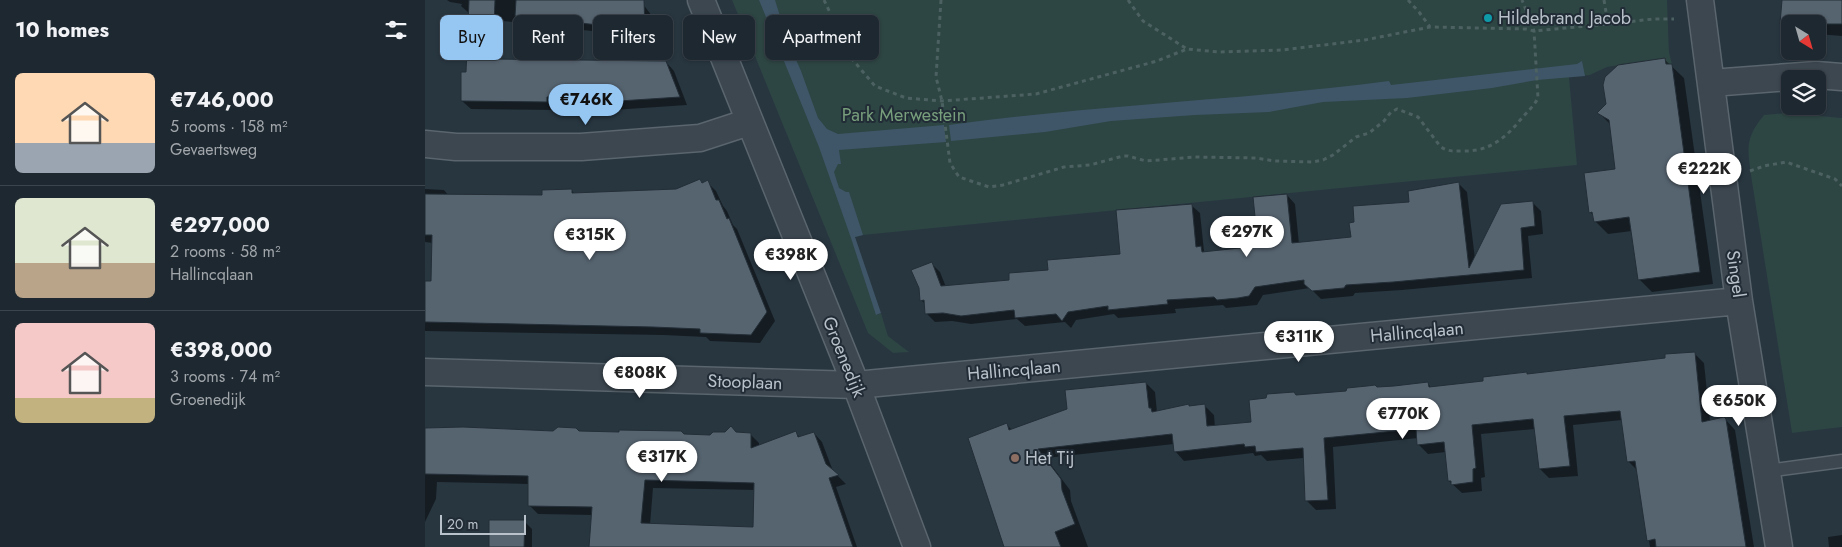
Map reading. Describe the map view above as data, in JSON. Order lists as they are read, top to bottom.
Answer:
{
  "streets": {
    "street": [
      "Singel",
      "Hallincqlaan",
      "Groenedijk",
      "Stooplaan"
    ]
  },
  "crossings": [
    ["Singel", "Hallincqlaan"],
    ["Hallincqlaan", "Groenedijk"],
    ["Hallincqlaan", "Stooplaan"],
    ["Groenedijk", "Stooplaan"]
  ],
  "parks": ["Park Merwestein"],
  "places": ["Hildebrand Jacob", "Het Tij"],
  "scale_bar": "20 m",
  "north": "bottom right",
  "page": {
    "heading": "10 homes",
    "chip": [
      "Buy",
      "Rent",
      "Filters",
      "New",
      "Apartment"
    ],
    "list": [
      {
        "name": "€746,000",
        "note": "5 rooms · 158 m² · Gevaertsweg"
      },
      {
        "name": "€297,000",
        "note": "2 rooms · 58 m² · Hallincqlaan"
      },
      {
        "name": "€398,000",
        "note": "3 rooms · 74 m² · Groenedijk"
      }
    ],
    "price": [
      "€746K",
      "€222K",
      "€297K",
      "€315K",
      "€398K",
      "€311K",
      "€808K",
      "€650K",
      "€770K",
      "€317K"
    ],
    "scale": "20 m"
  }
}
